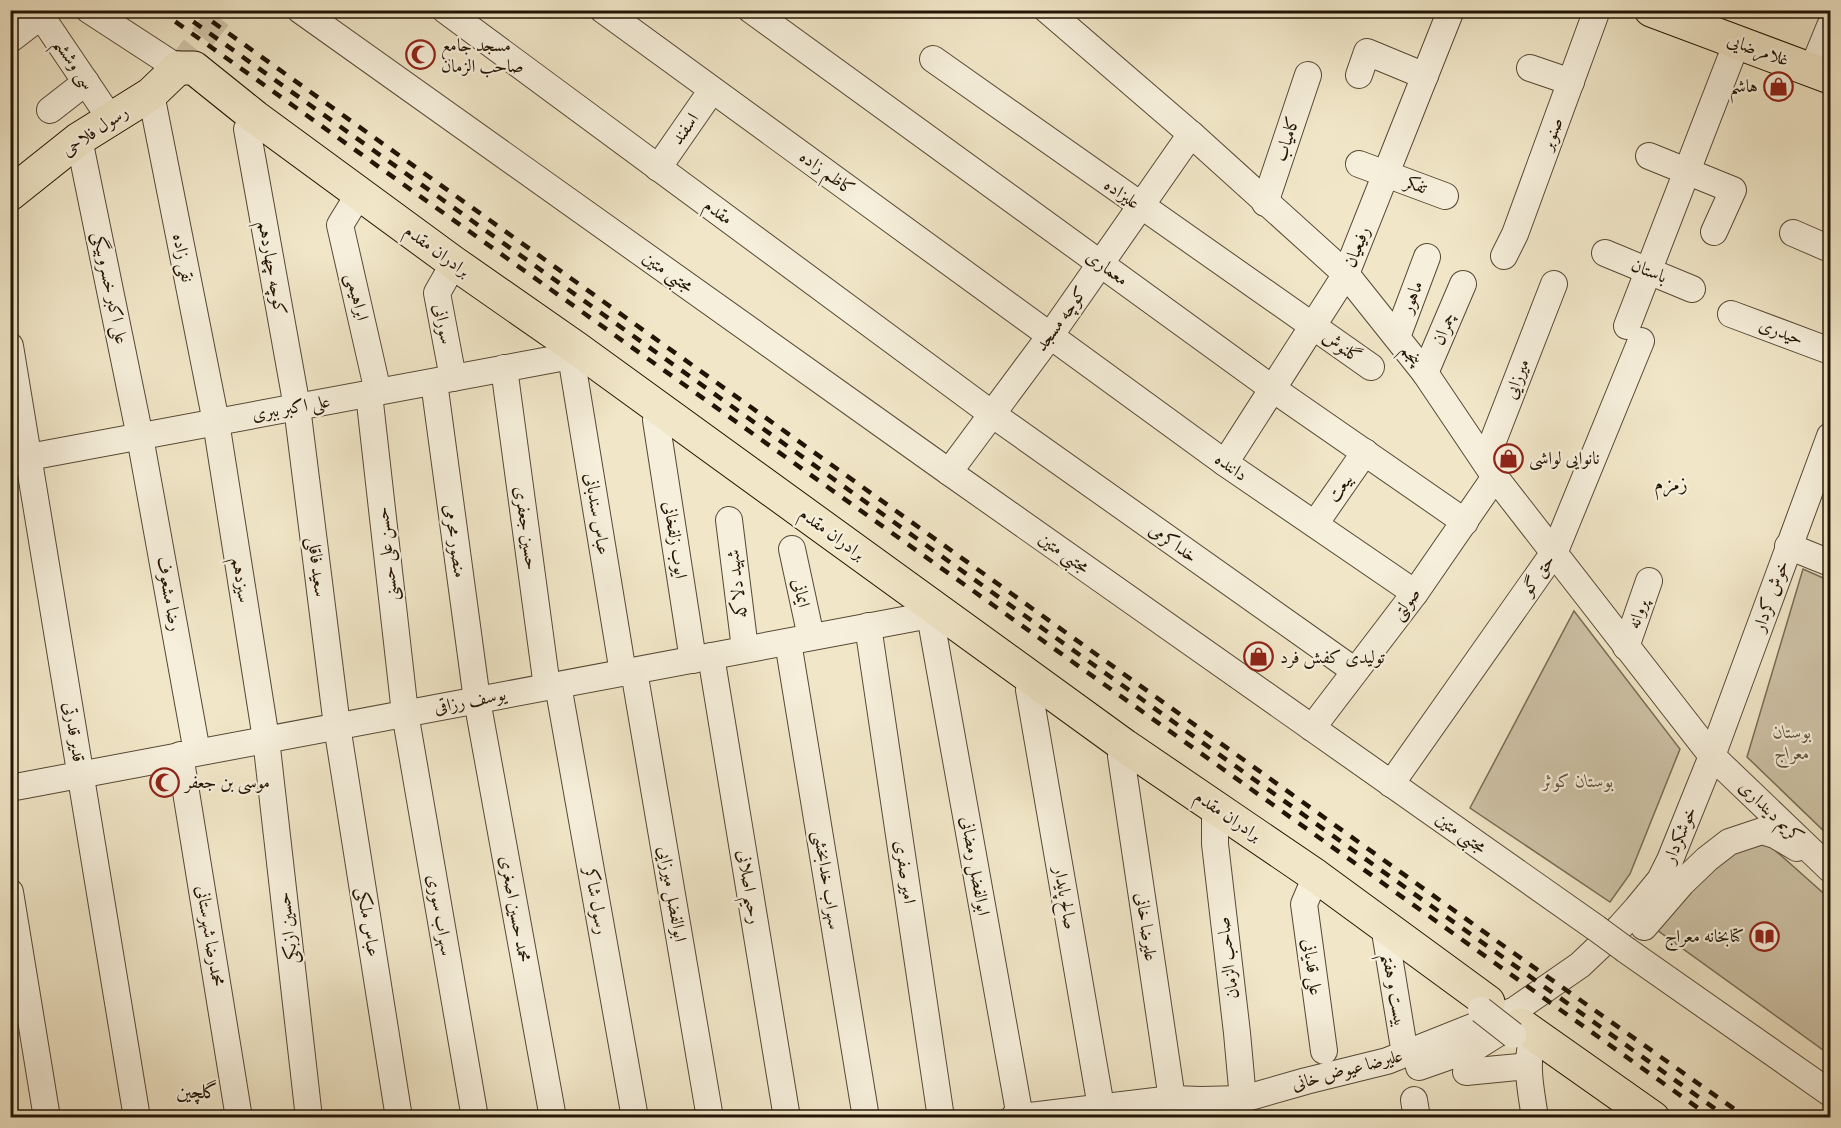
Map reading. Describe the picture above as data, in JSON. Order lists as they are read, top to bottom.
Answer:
{
  "streets": {
    "main road": ["غلامرضایی", "رسول فلاحی", "برادران مقدم"],
    "street": [
      "سی وششم",
      "اسفند",
      "صنوبر",
      "کامیاب",
      "کاظم زاده",
      "تفکر",
      "علیزاده",
      "مقدم",
      "رفیعیان",
      "نقی زاده",
      "کوچه چهاردهم",
      "معماری",
      "باستان",
      "مجتبی متین",
      "علی اکبر خسروبیگی",
      "ابراهیمی",
      "ماهور",
      "کوچه مسجد",
      "سورانی",
      "چمران",
      "حیدری",
      "گلنوش",
      "پنجم",
      "میرزایی",
      "علی اکبر ببری",
      "داننده",
      "بیعت",
      "عباس سندبانی",
      "حسین جعفری",
      "ایوب زلفخانی",
      "منصور محرمی",
      "خداکرمی",
      "حسن علی حسنی",
      "سعید فاقلی",
      "حق گو",
      "سیزدهم",
      "شهید دلاکه",
      "ایمانی",
      "رضا مشعوف",
      "خوش کردار",
      "صولتی",
      "پروانه",
      "یوسف رزاقی",
      "قدیر قدرتی",
      "کریم دینداری",
      "خوشکردار",
      "ابوالفضل رمضانی",
      "امیر صفری",
      "سهراب خدابخشی",
      "رحیم اصلانی",
      "ابوالفضل میرزایی",
      "صالح پایدار",
      "رسول شاکر",
      "محمد حسین اصغری",
      "سهراب سوری",
      "عباس ملکی",
      "علیرضا خانی",
      "حسین ازبکی",
      "محمدرضا شهرستانی",
      "صاحب الزمان",
      "علی قدیانی",
      "بیست و هفتم",
      "علیرضا عیوض خانی"
    ]
  },
  "crossings": [
    ["غلامرضایی", "حق گو"],
    ["سی وششم", "رسول فلاحی"],
    ["اسفند", "کاظم زاده"],
    ["اسفند", "مقدم"],
    ["رسول فلاحی", "برادران مقدم"],
    ["رسول فلاحی", "نقی زاده"],
    ["رسول فلاحی", "علی اکبر خسروبیگی"],
    ["کامیاب", "پنجم"],
    ["کاظم زاده", "کوچه مسجد"],
    ["کاظم زاده", "داننده"],
    ["تفکر", "رفیعیان"],
    ["علیزاده", "رفیعیان"],
    ["علیزاده", "کوچه مسجد"],
    ["علیزاده", "گلنوش"],
    ["مقدم", "کوچه مسجد"],
    ["مقدم", "خداکرمی"],
    ["رفیعیان", "معماری"],
    ["رفیعیان", "گلنوش"],
    ["رفیعیان", "پنجم"],
    ["رفیعیان", "داننده"],
    ["برادران مقدم", "کوچه چهاردهم"],
    ["برادران مقدم", "ابراهیمی"],
    ["برادران مقدم", "سورانی"],
    ["برادران مقدم", "علی اکبر ببری"],
    ["برادران مقدم", "عباس سندبانی"],
    ["برادران مقدم", "ایوب زلفخانی"],
    ["برادران مقدم", "یوسف رزاقی"],
    ["برادران مقدم", "ابوالفضل رمضانی"],
    ["برادران مقدم", "صالح پایدار"],
    ["برادران مقدم", "علیرضا خانی"],
    ["برادران مقدم", "صاحب الزمان"],
    ["برادران مقدم", "علی قدیانی"],
    ["برادران مقدم", "بیست و هفتم"],
    ["نقی زاده", "علی اکبر ببری"],
    ["نقی زاده", "سیزدهم"],
    ["کوچه چهاردهم", "علی اکبر ببری"],
    ["کوچه چهاردهم", "سعید فاقلی"],
    ["معماری", "کوچه مسجد"],
    ["معماری", "بیعت"],
    ["معماری", "صولتی"],
    ["باستان", "حق گو"],
    ["مجتبی متین", "کوچه مسجد"],
    ["مجتبی متین", "حق گو"],
    ["مجتبی متین", "صولتی"],
    ["علی اکبر خسروبیگی", "علی اکبر ببری"],
    ["علی اکبر خسروبیگی", "رضا مشعوف"],
    ["ابراهیمی", "علی اکبر ببری"],
    ["ابراهیمی", "حسن علی حسنی"],
    ["ماهور", "پنجم"],
    ["کوچه مسجد", "پنجم"],
    ["کوچه مسجد", "داننده"],
    ["کوچه مسجد", "خداکرمی"],
    ["سورانی", "علی اکبر ببری"],
    ["سورانی", "منصور محرمی"],
    ["چمران", "پنجم"],
    ["پنجم", "میرزایی"],
    ["پنجم", "حق گو"],
    ["پنجم", "خوش کردار"],
    ["پنجم", "صولتی"],
    ["پنجم", "پروانه"],
    ["پنجم", "کریم دینداری"],
    ["پنجم", "خوشکردار"],
    ["میرزایی", "صولتی"],
    ["علی اکبر ببری", "عباس سندبانی"],
    ["علی اکبر ببری", "حسین جعفری"],
    ["علی اکبر ببری", "منصور محرمی"],
    ["علی اکبر ببری", "حسن علی حسنی"],
    ["علی اکبر ببری", "سعید فاقلی"],
    ["علی اکبر ببری", "سیزدهم"],
    ["علی اکبر ببری", "رضا مشعوف"],
    ["علی اکبر ببری", "قدیر قدرتی"],
    ["داننده", "بیعت"],
    ["داننده", "صولتی"],
    ["عباس سندبانی", "یوسف رزاقی"],
    ["عباس سندبانی", "ابوالفضل میرزایی"],
    ["حسین جعفری", "یوسف رزاقی"],
    ["حسین جعفری", "رسول شاکر"],
    ["ایوب زلفخانی", "یوسف رزاقی"],
    ["ایوب زلفخانی", "رحیم اصلانی"],
    ["منصور محرمی", "یوسف رزاقی"],
    ["منصور محرمی", "محمد حسین اصغری"],
    ["خداکرمی", "صولتی"],
    ["حسن علی حسنی", "یوسف رزاقی"],
    ["حسن علی حسنی", "سهراب سوری"],
    ["سعید فاقلی", "یوسف رزاقی"],
    ["سعید فاقلی", "عباس ملکی"],
    ["سیزدهم", "یوسف رزاقی"],
    ["سیزدهم", "حسین ازبکی"],
    ["شهید دلاکه", "یوسف رزاقی"],
    ["ایمانی", "یوسف رزاقی"],
    ["ایمانی", "سهراب خدابخشی"],
    ["رضا مشعوف", "یوسف رزاقی"],
    ["رضا مشعوف", "محمدرضا شهرستانی"],
    ["خوش کردار", "کریم دینداری"],
    ["خوش کردار", "خوشکردار"],
    ["یوسف رزاقی", "قدیر قدرتی"],
    ["یوسف رزاقی", "ابوالفضل رمضانی"],
    ["یوسف رزاقی", "امیر صفری"],
    ["یوسف رزاقی", "سهراب خدابخشی"],
    ["یوسف رزاقی", "رحیم اصلانی"],
    ["یوسف رزاقی", "ابوالفضل میرزایی"],
    ["یوسف رزاقی", "رسول شاکر"],
    ["یوسف رزاقی", "محمد حسین اصغری"],
    ["یوسف رزاقی", "سهراب سوری"],
    ["یوسف رزاقی", "عباس ملکی"],
    ["یوسف رزاقی", "حسین ازبکی"],
    ["یوسف رزاقی", "محمدرضا شهرستانی"],
    ["کریم دینداری", "خوشکردار"],
    ["خوشکردار", "علیرضا عیوض خانی"],
    ["ابوالفضل رمضانی", "علیرضا عیوض خانی"],
    ["صالح پایدار", "علیرضا عیوض خانی"],
    ["علیرضا خانی", "علیرضا عیوض خانی"],
    ["صاحب الزمان", "علیرضا عیوض خانی"]
  ],
  "districts": ["زمزم", "گلچین"],
  "parks": ["بوستان معراج", "بوستان کوثر"],
  "places": {
    "mosque": ["مسجد جامع صاحب الزمان", "موسی بن جعفر"],
    "shop": ["هاشم", "نانوایی لواشی", "تولیدی کفش فرد"],
    "library": ["کتابخانه معراج"]
  }
}
